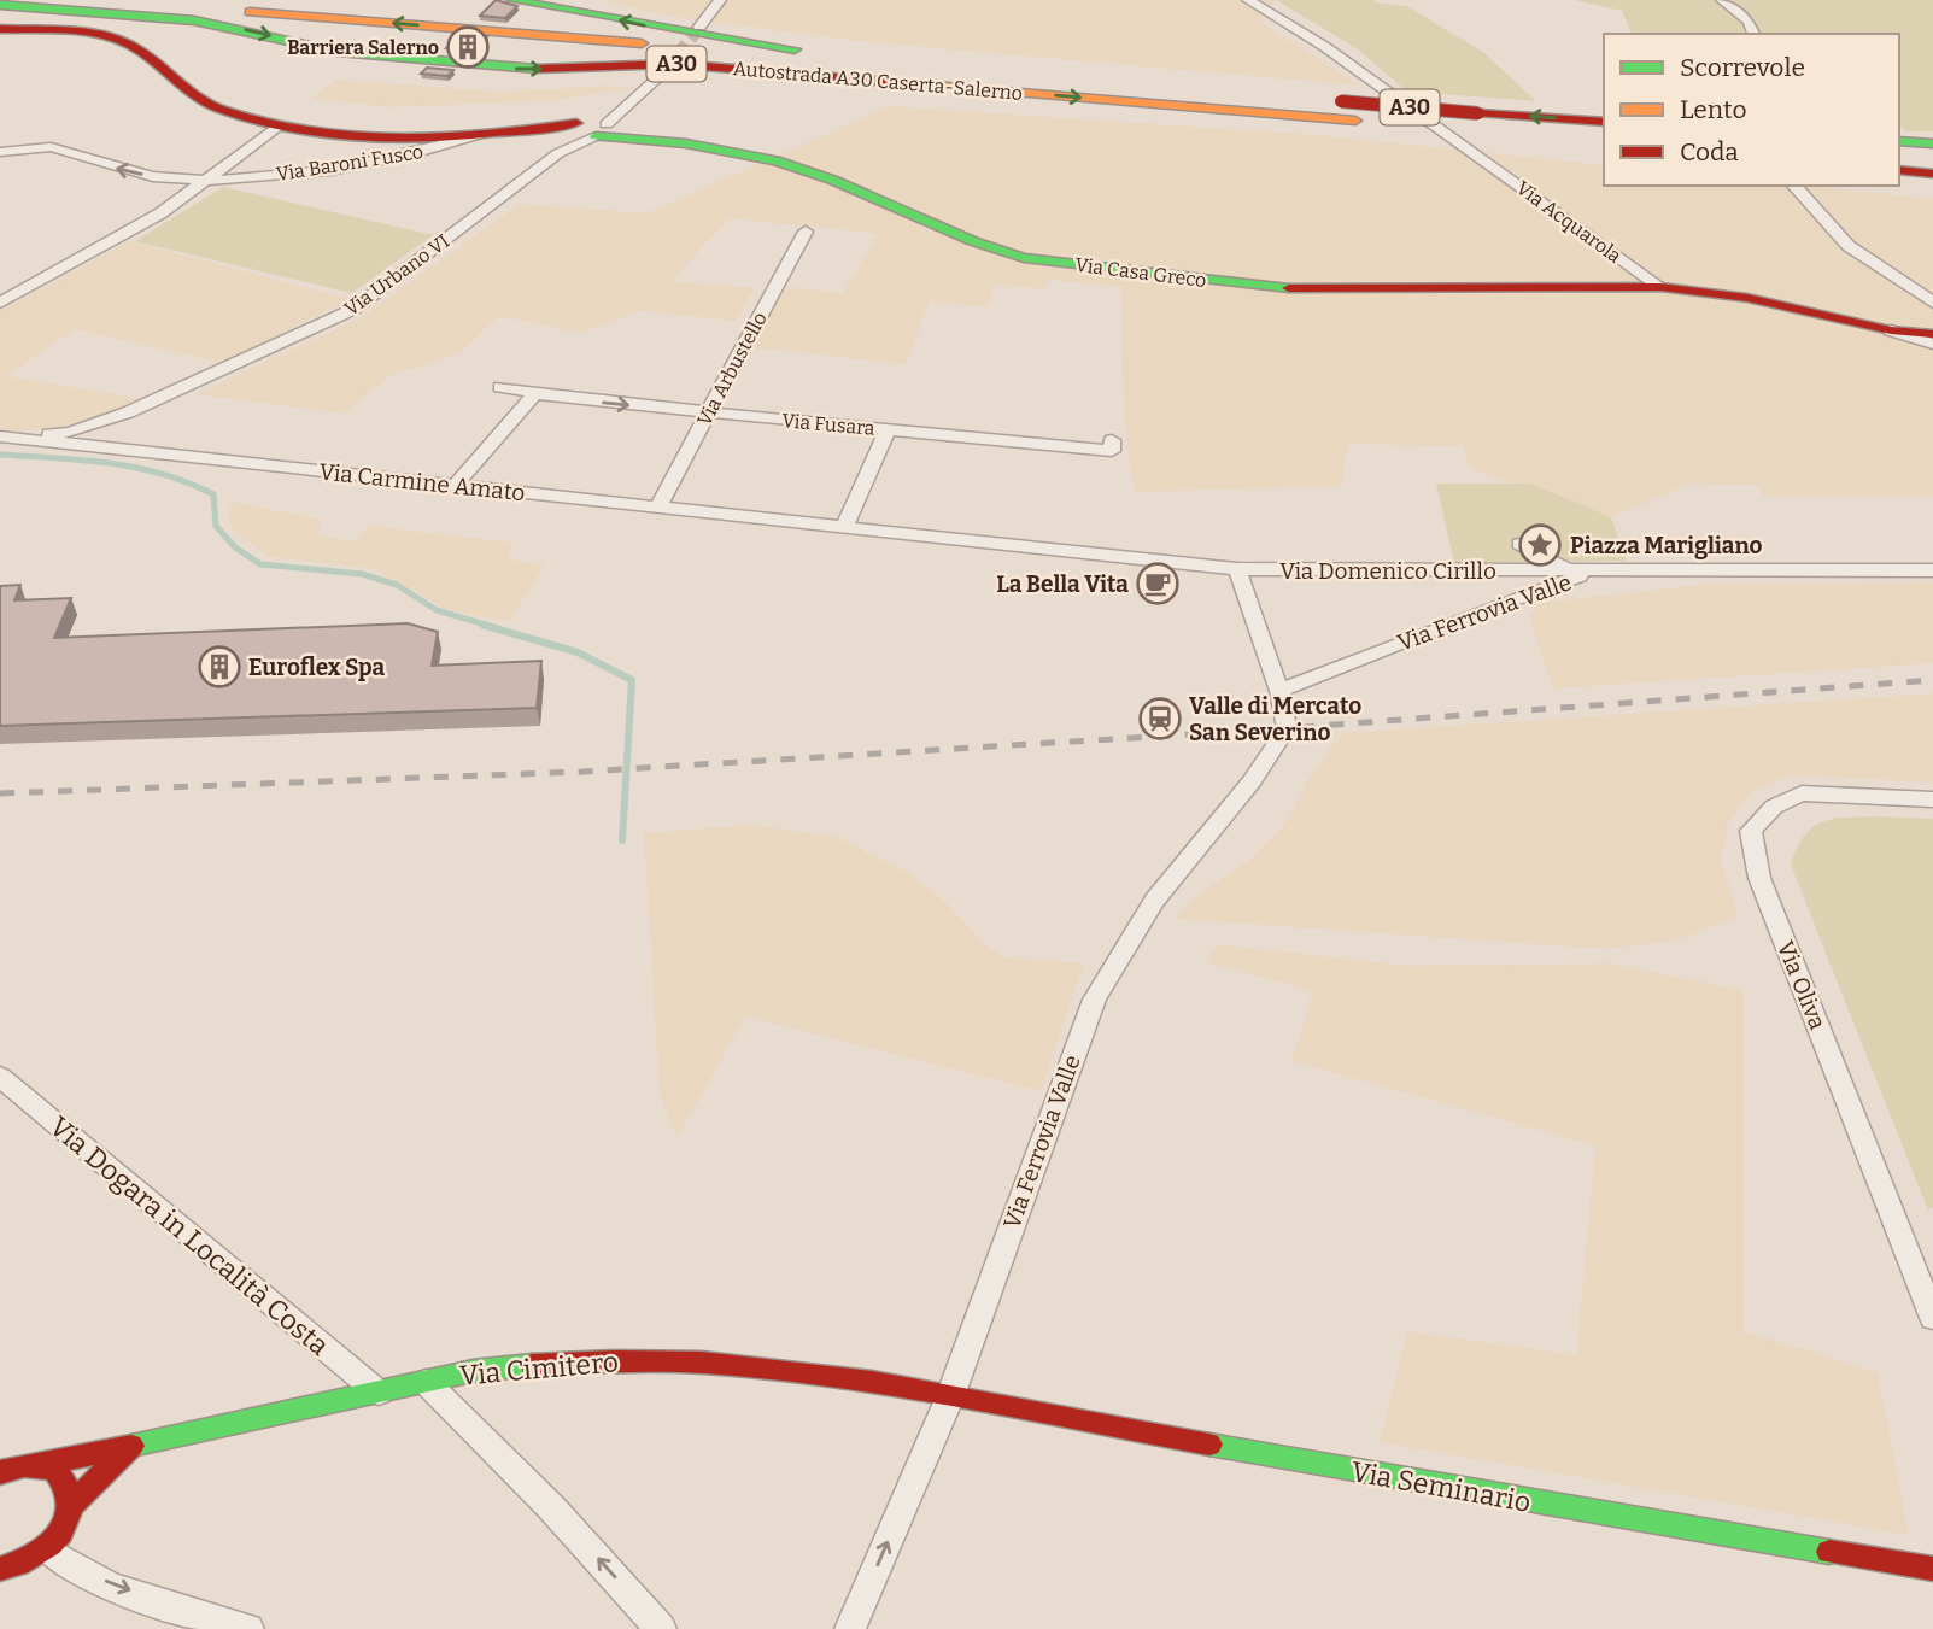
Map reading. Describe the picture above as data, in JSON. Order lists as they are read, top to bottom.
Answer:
{
  "streets": {
    "main road": [
      "A30",
      "Autostrada A30 Caserta-Salerno",
      "Via Acquarola",
      "Via Casa Greco",
      "Via Cimitero",
      "Via Seminario"
    ],
    "street": [
      "Via Baroni Fusco",
      "Via Urbano VI",
      "Via Arbustello",
      "Via Fusara",
      "Via Carmine Amato",
      "Via Domenico Cirillo",
      "Via Ferrovia Valle",
      "Via Oliva",
      "Via Dogara in Località Costa"
    ]
  },
  "crossings": [
    ["Via Baroni Fusco", "Via Casa Greco"],
    ["Via Acquarola", "Via Casa Greco"],
    ["Via Casa Greco", "Via Urbano VI"],
    ["Via Urbano VI", "Via Carmine Amato"],
    ["Via Arbustello", "Via Fusara"],
    ["Via Arbustello", "Via Carmine Amato"],
    ["Via Carmine Amato", "Via Domenico Cirillo"],
    ["Via Domenico Cirillo", "Via Ferrovia Valle"],
    ["Via Ferrovia Valle", "Via Cimitero"],
    ["Via Ferrovia Valle", "Via Seminario"],
    ["Via Dogara in Località Costa", "Via Cimitero"],
    ["Via Cimitero", "Via Seminario"]
  ],
  "places": {
    "building": ["Barriera Salerno", "Euroflex Spa"],
    "place": ["Piazza Marigliano"],
    "cafe": ["La Bella Vita"],
    "station": ["Valle di Mercato San Severino"]
  },
  "legend": ["Scorrevole", "Lento", "Coda"]
}
